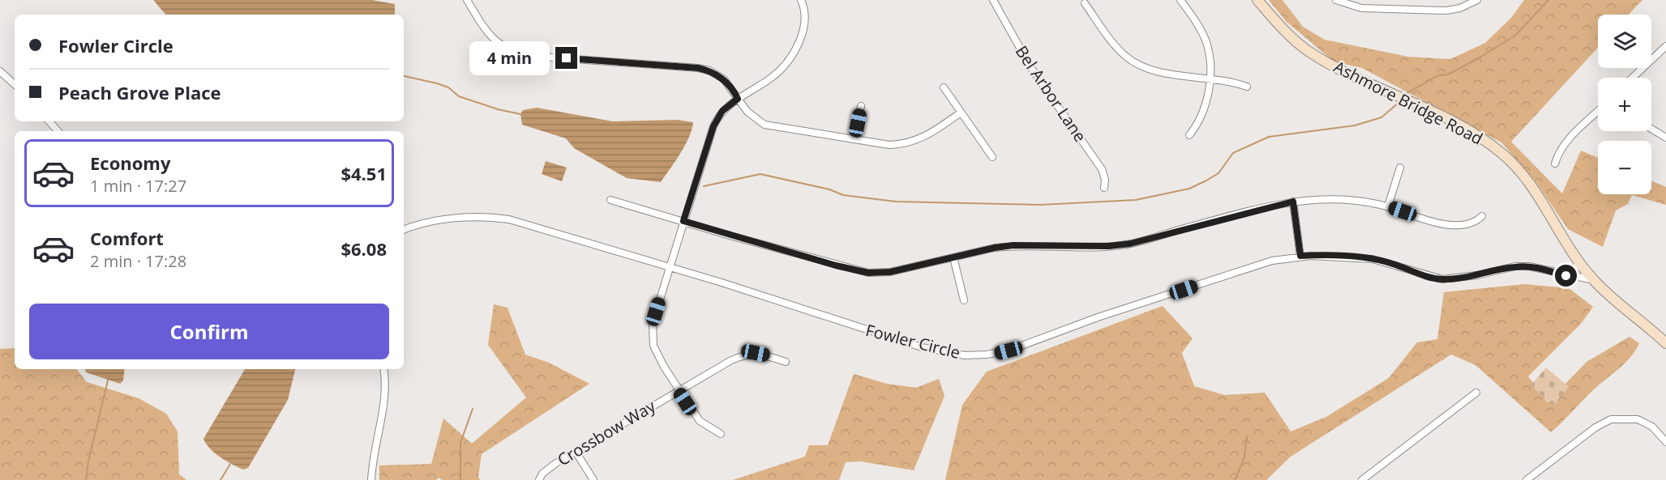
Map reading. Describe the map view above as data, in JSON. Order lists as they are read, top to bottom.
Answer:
{
  "streets": {
    "main road": ["Ashmore Bridge Road"],
    "street": ["Bel Arbor Lane", "Fowler Circle", "Crossbow Way"]
  },
  "crossings": [
    ["Ashmore Bridge Road", "Fowler Circle"]
  ],
  "page": {
    "map_buttons": ["+", "−"],
    "banner": ["Fowler Circle", "Peach Grove Place"],
    "bubble": "4 min",
    "list": [
      {
        "name": "Economy",
        "note": "1 min · 17:27",
        "value": "$4.51"
      },
      {
        "name": "Comfort",
        "note": "2 min · 17:28",
        "value": "$6.08"
      }
    ],
    "buttons": "Confirm"
  }
}
